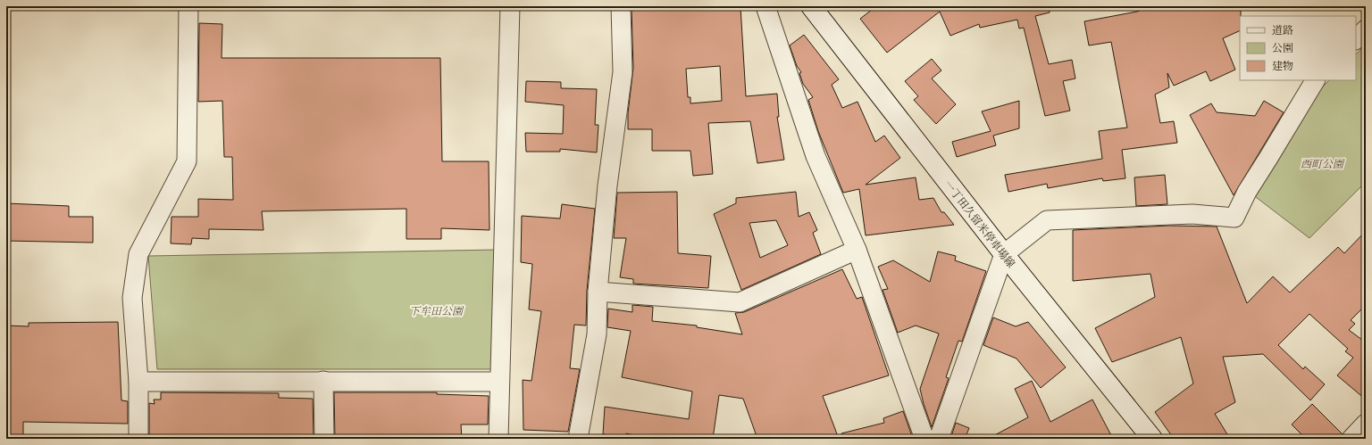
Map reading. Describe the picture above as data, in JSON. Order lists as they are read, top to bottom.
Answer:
{
  "streets": {
    "main road": ["一丁田久留米停車場線"]
  },
  "parks": ["西町公園", "下牟田公園"],
  "legend": ["道路", "公園", "建物"]
}
